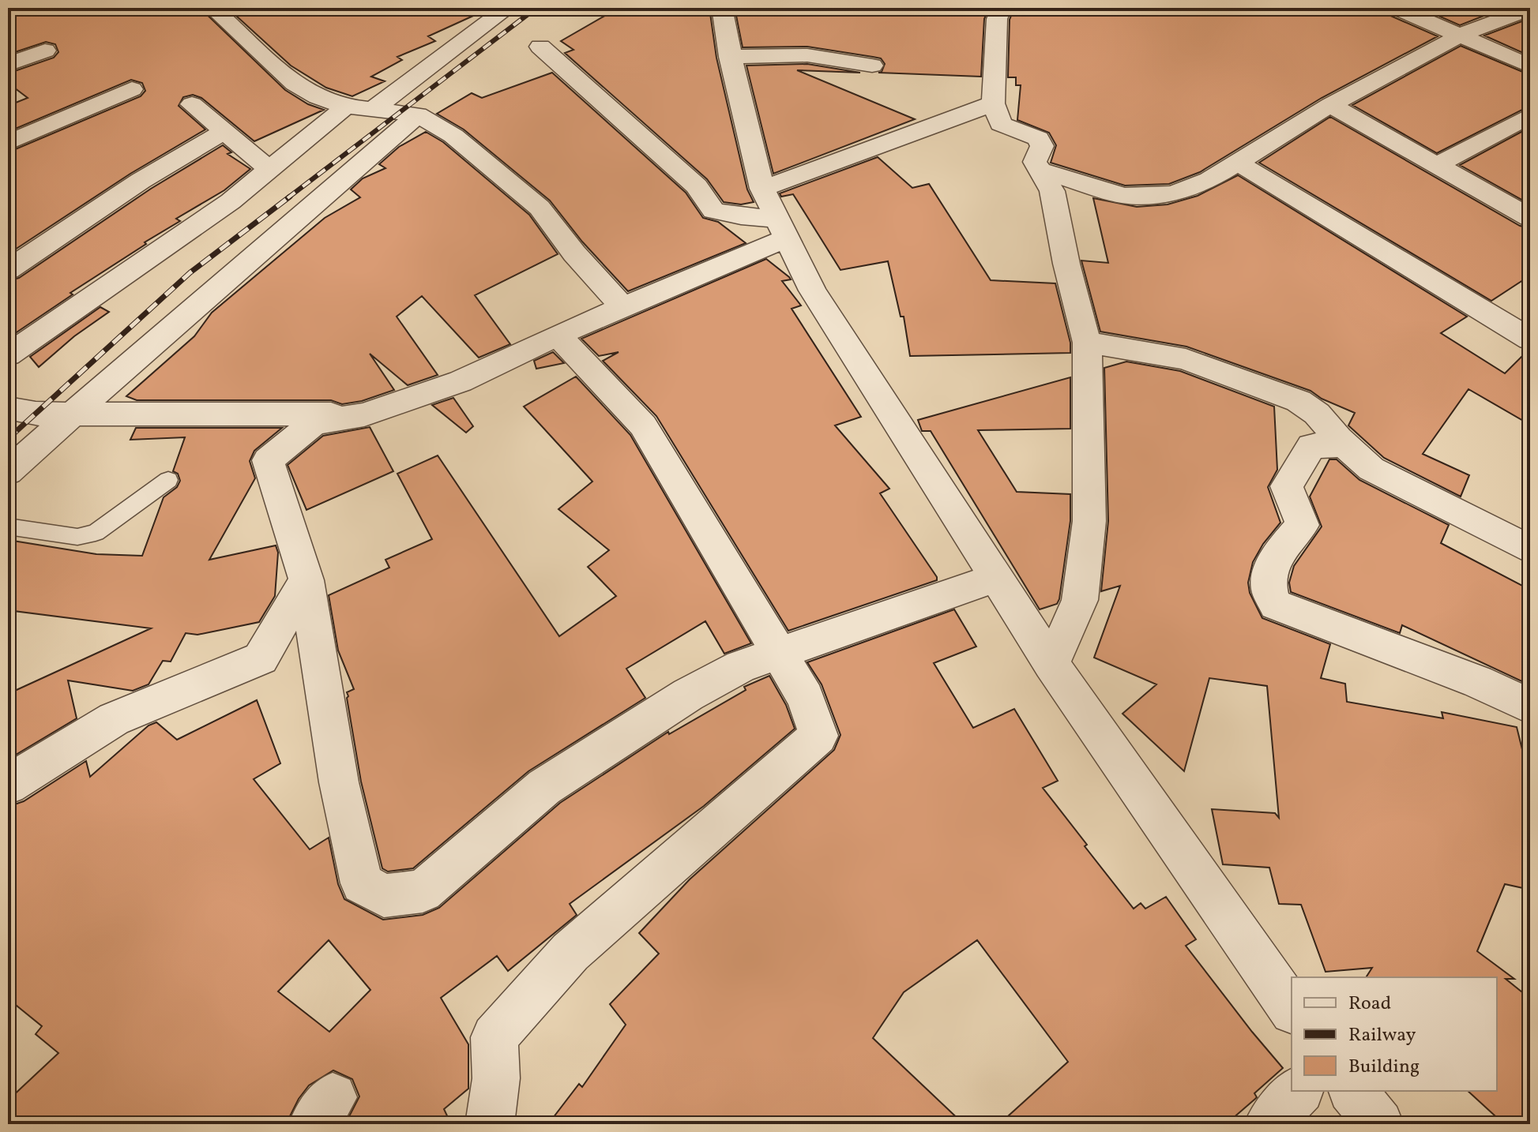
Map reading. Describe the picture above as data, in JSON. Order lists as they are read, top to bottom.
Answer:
{
  "legend": ["Road", "Railway", "Building"]
}
